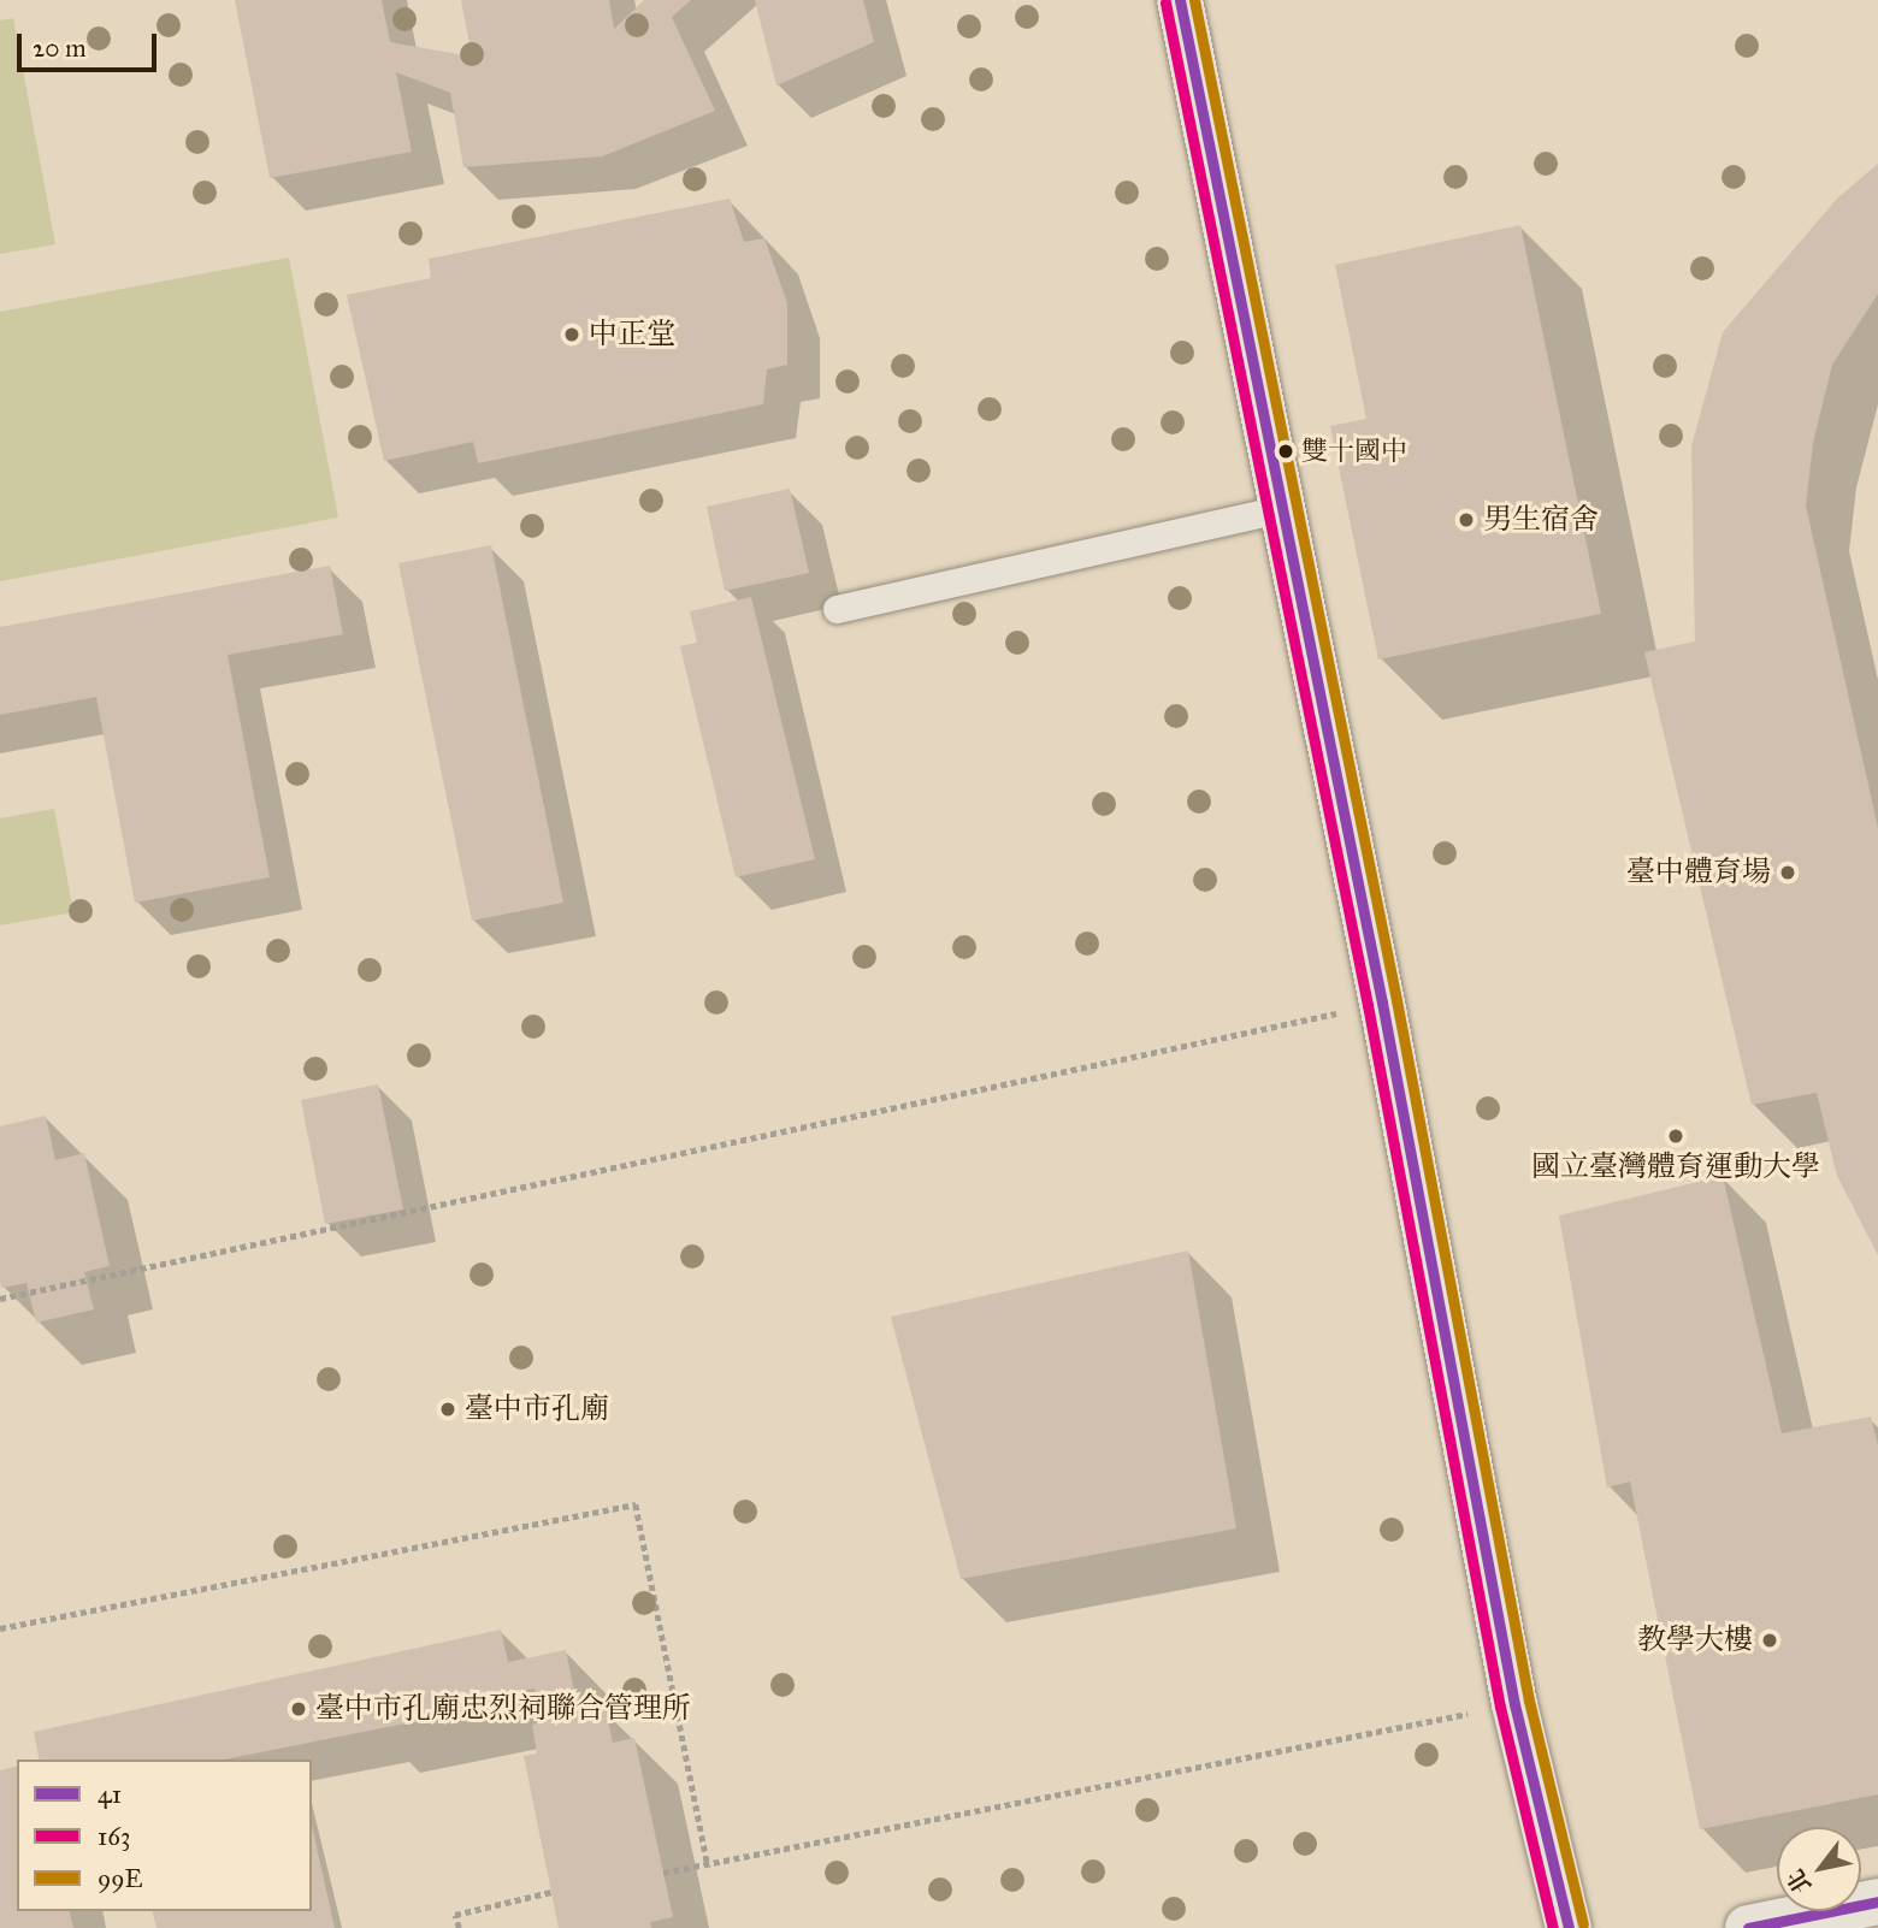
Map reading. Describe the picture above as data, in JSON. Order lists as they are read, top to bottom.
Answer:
{
  "places": [
    "中正堂",
    "雙十國中",
    "男生宿舍",
    "臺中體育場",
    "國立臺灣體育運動大學",
    "臺中市孔廟",
    "教學大樓",
    "臺中市孔廟忠烈祠聯合管理所"
  ],
  "lines": ["transit line 41", "transit line 99E", "transit line 163"],
  "legend": ["41", "163", "99E"],
  "scale_bar": "20 m",
  "north": "bottom left"
}
